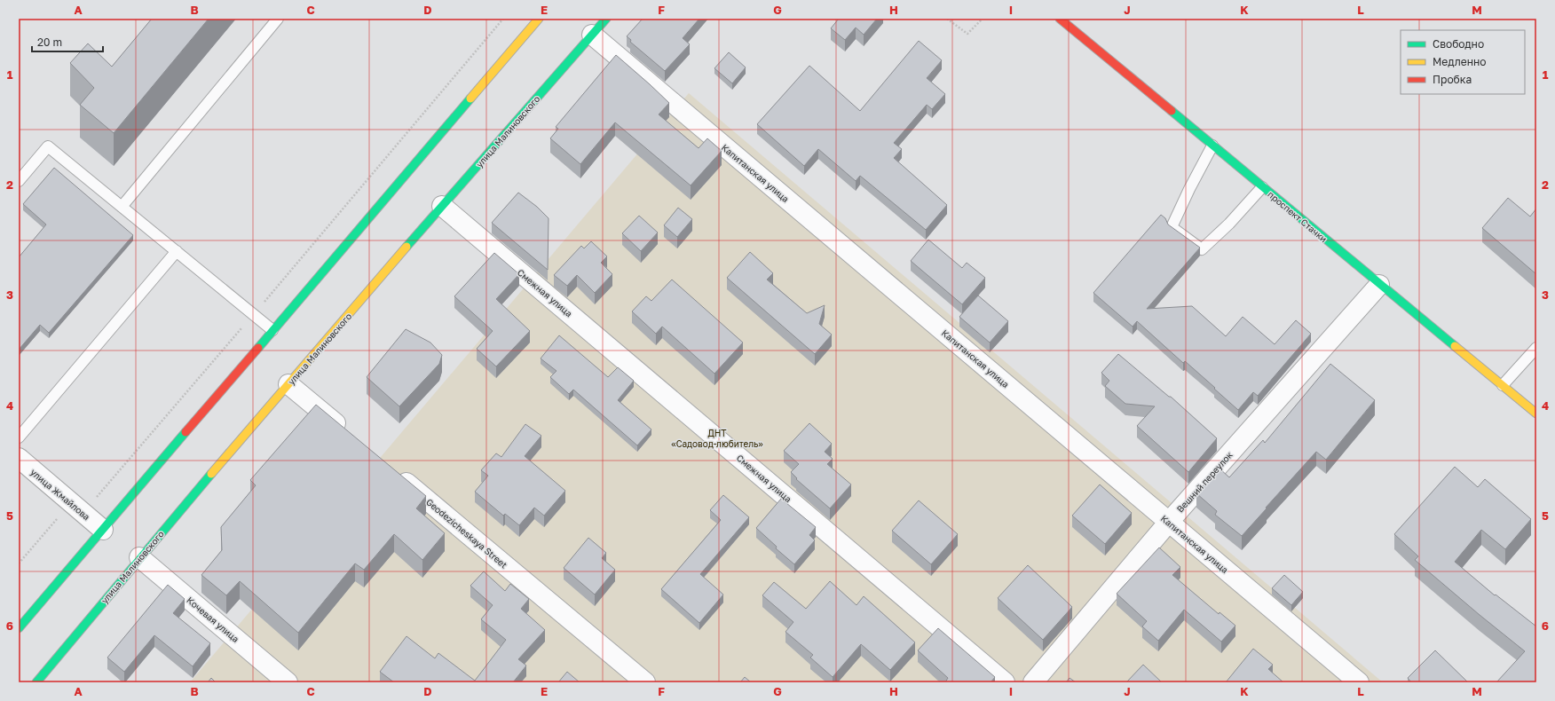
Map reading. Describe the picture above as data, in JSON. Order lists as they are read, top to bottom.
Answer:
{
  "streets": {
    "main road": ["улица Малиновского", "проспект Стачки"],
    "street": [
      "Капитанская улица",
      "Смежная улица",
      "Вешний переулок",
      "улица Жмайлова",
      "Geodezicheskaya Street",
      "Кочевая улица"
    ]
  },
  "crossings": [
    ["улица Малиновского", "Капитанская улица"],
    ["улица Малиновского", "Смежная улица"],
    ["улица Малиновского", "Кочевая улица"],
    ["Капитанская улица", "Вешний переулок"],
    ["проспект Стачки", "Вешний переулок"]
  ],
  "parks": ["ДНТ «Садовод-любитель»"],
  "legend": ["Свободно", "Медленно", "Пробка"],
  "scale_bar": "20 m",
  "grid": {
    "columns": [
      "A",
      "B",
      "C",
      "D",
      "E",
      "F",
      "G",
      "H",
      "I",
      "J",
      "K",
      "L",
      "M"
    ],
    "rows": [
      "1",
      "2",
      "3",
      "4",
      "5",
      "6"
    ]
  }
}
